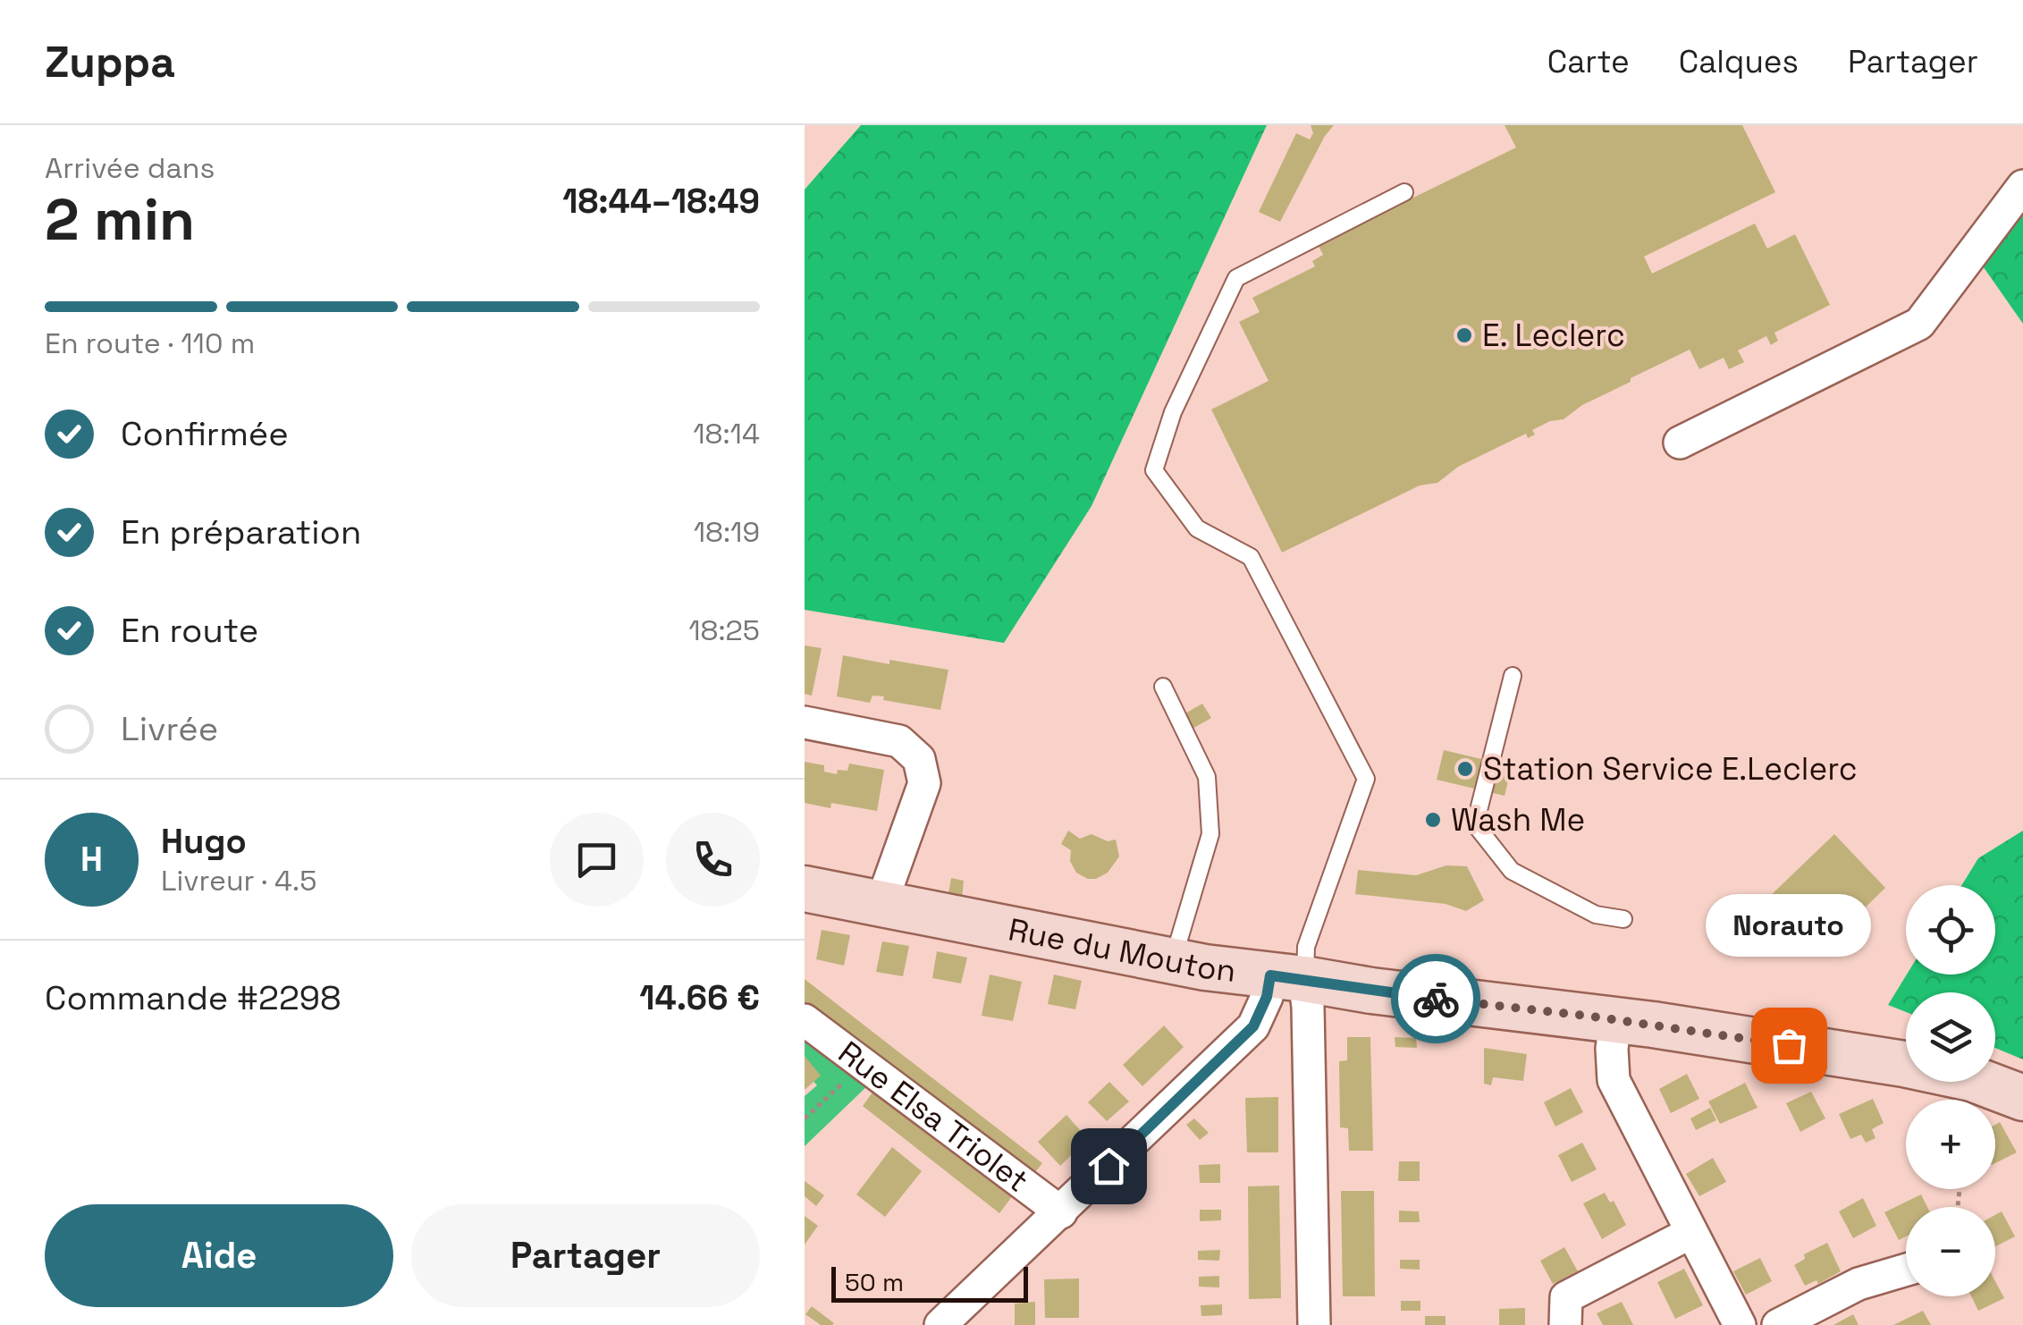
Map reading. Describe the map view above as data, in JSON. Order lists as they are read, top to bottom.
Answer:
{
  "streets": {
    "street": ["Rue du Mouton", "Rue Elsa Triolet"]
  },
  "places": [
    "E. Leclerc",
    "Station Service E.Leclerc",
    "Wash Me",
    "Norauto"
  ],
  "scale_bar": "50 m",
  "page": {
    "header": "Zuppa",
    "nav": ["Carte", "Calques", "Partager"],
    "heading": ["2 min", "Arrivée dans", "18:44–18:49"],
    "panel": [
      "Hugo",
      "Livreur · 4.5",
      "Commande #2298",
      "14.66 €"
    ],
    "bar": "En route · 110 m",
    "list": [
      ["Confirmée", "18:14"],
      ["En préparation", "18:19"],
      ["En route", "18:25"],
      "Livrée"
    ],
    "round": "H",
    "map_buttons": ["+", "−"],
    "bubble": "Norauto",
    "buttons": ["Aide", "Partager"],
    "scale": "50 m"
  }
}
